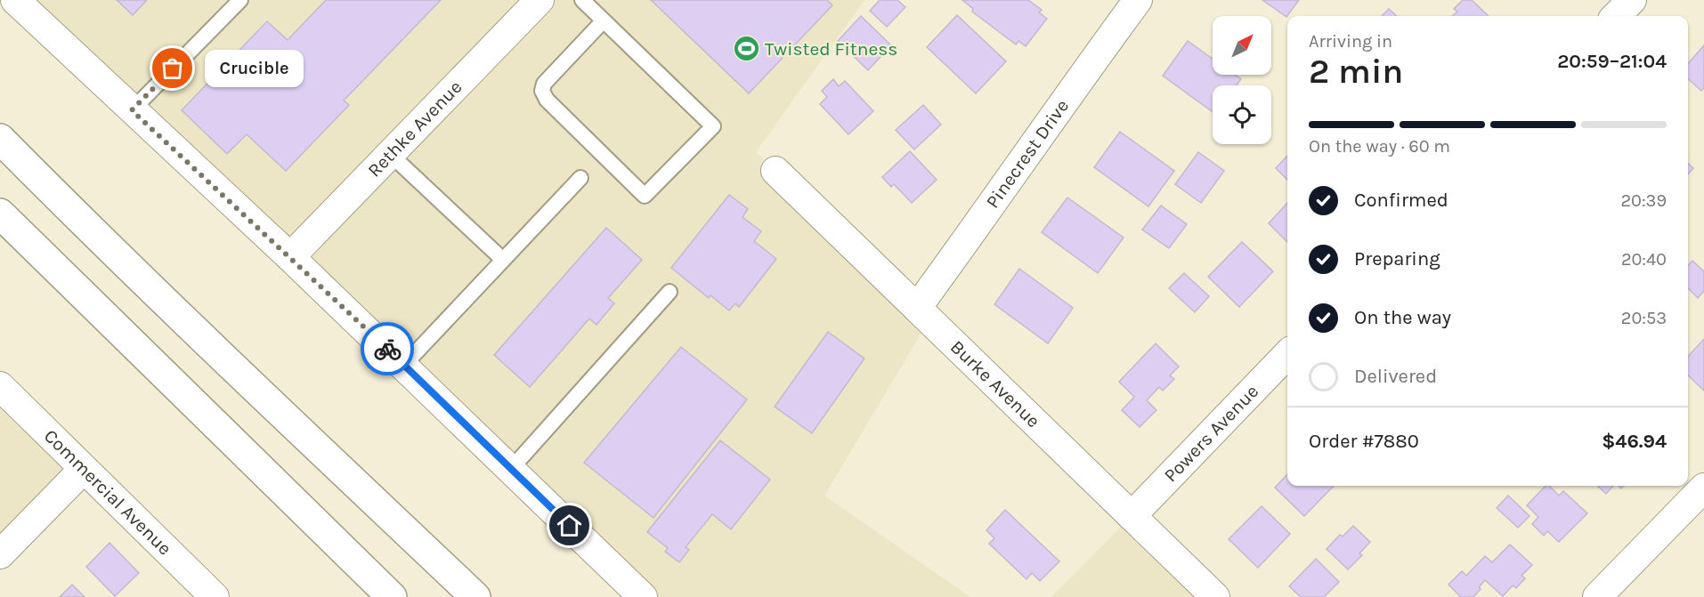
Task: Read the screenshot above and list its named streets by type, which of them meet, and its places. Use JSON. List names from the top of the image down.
{
  "streets": {
    "street": [
      "Rethke Avenue",
      "Pinecrest Drive",
      "Burke Avenue",
      "Powers Avenue",
      "Commercial Avenue"
    ]
  },
  "crossings": [
    ["Pinecrest Drive", "Burke Avenue"],
    ["Burke Avenue", "Powers Avenue"]
  ],
  "places": {
    "sports": ["Twisted Fitness"],
    "other": ["Crucible"]
  },
  "north": "top right",
  "page": {
    "heading": ["2 min", "Arriving in", "20:59–21:04"],
    "panel": ["Order #7880", "$46.94"],
    "bubble": "Crucible",
    "bar": "On the way · 60 m",
    "list": [
      ["Confirmed", "20:39"],
      ["Preparing", "20:40"],
      ["On the way", "20:53"],
      "Delivered"
    ]
  }
}
